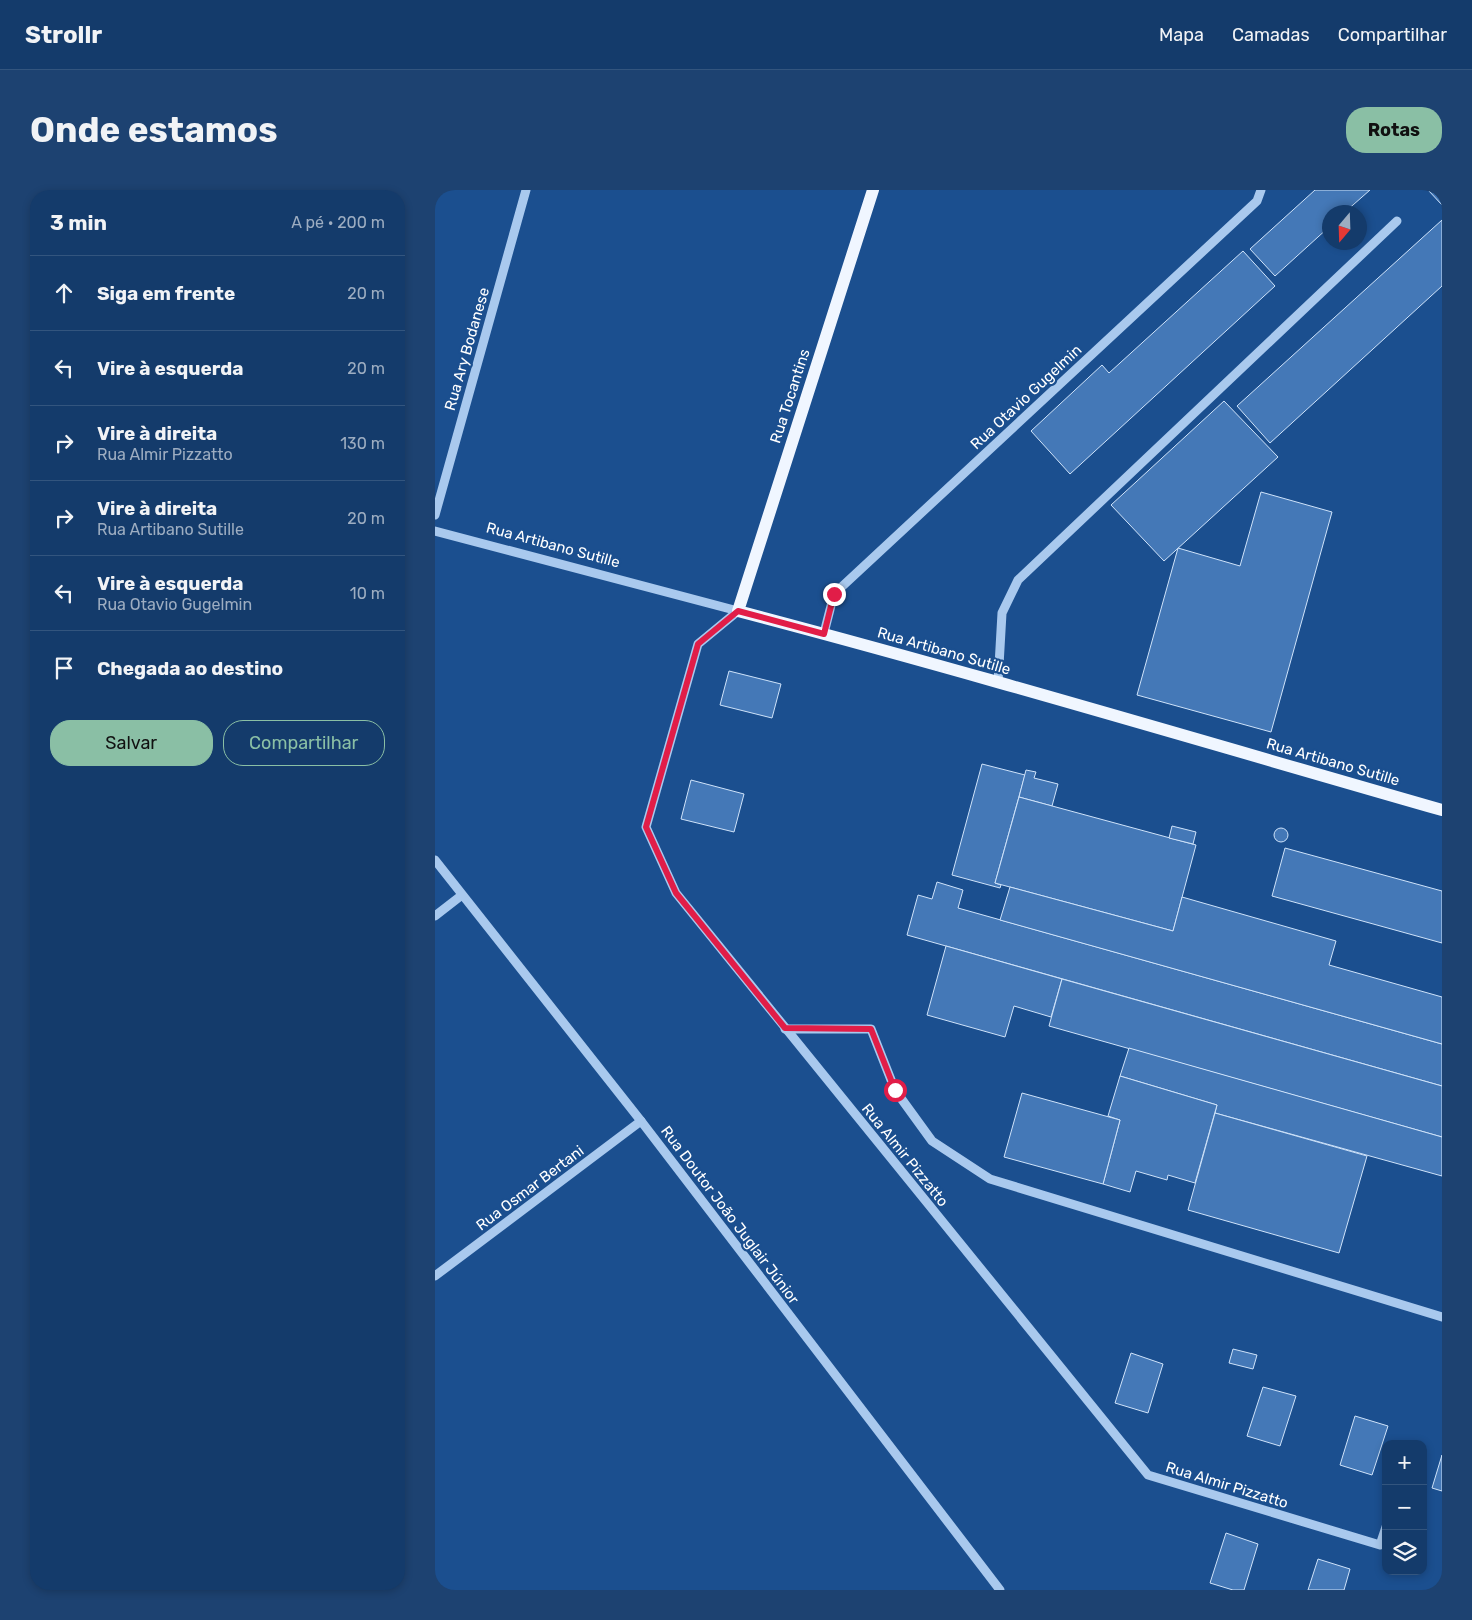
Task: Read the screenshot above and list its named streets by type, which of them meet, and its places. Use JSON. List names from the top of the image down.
{
  "streets": {
    "main road": ["Rua Tocantins", "Rua Artibano Sutille"],
    "street": [
      "Rua Ary Bodanese",
      "Rua Otavio Gugelmin",
      "Rua Almir Pizzatto",
      "Rua Osmar Bertani",
      "Rua Doutor João Juglair Júnior"
    ]
  },
  "crossings": [
    ["Rua Tocantins", "Rua Artibano Sutille"],
    ["Rua Tocantins", "Rua Almir Pizzatto"],
    ["Rua Otavio Gugelmin", "Rua Artibano Sutille"],
    ["Rua Artibano Sutille", "Rua Almir Pizzatto"],
    ["Rua Osmar Bertani", "Rua Doutor João Juglair Júnior"]
  ],
  "north": "bottom",
  "page": {
    "header": "Strollr",
    "nav": ["Mapa", "Camadas", "Compartilhar"],
    "buttons": [
      "Rotas",
      ["Salvar", "Compartilhar"]
    ],
    "title": "Onde estamos",
    "heading": ["3 min", "A pé · 200 m"],
    "list": [
      ["Siga em frente", "20 m"],
      ["Vire à esquerda", "20 m"],
      ["Vire à direita", "Rua Almir Pizzatto", "130 m"],
      ["Vire à direita", "Rua Artibano Sutille", "20 m"],
      ["Vire à esquerda", "Rua Otavio Gugelmin", "10 m"],
      "Chegada ao destino"
    ],
    "map_buttons": ["+", "−"]
  }
}
